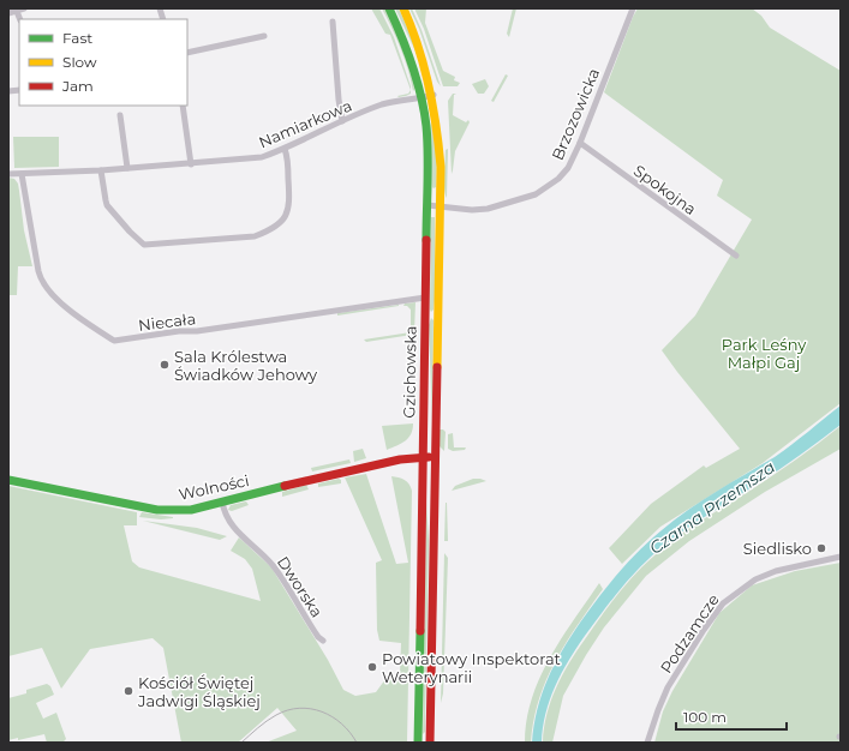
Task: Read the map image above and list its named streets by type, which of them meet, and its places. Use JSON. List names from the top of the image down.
{
  "streets": {
    "street": [
      "Brzozowicka",
      "Namiarkowa",
      "Spokojna",
      "Niecała",
      "Gzichowska",
      "Wolności",
      "Dworska",
      "Podzamcze"
    ]
  },
  "crossings": [
    ["Brzozowicka", "Spokojna"],
    ["Brzozowicka", "Gzichowska"],
    ["Namiarkowa", "Niecała"],
    ["Namiarkowa", "Gzichowska"],
    ["Niecała", "Gzichowska"],
    ["Gzichowska", "Wolności"],
    ["Wolności", "Dworska"]
  ],
  "water": ["Czarna Przemsza"],
  "parks": ["Park Leśny Małpi Gaj"],
  "places": [
    "Sala Królestwa Świadków Jehowy",
    "Siedlisko",
    "Powiatowy Inspektorat Weterynarii",
    "Kościół Świętej Jadwigi Śląskiej"
  ],
  "legend": ["Fast", "Slow", "Jam"],
  "scale_bar": "100 m"
}
